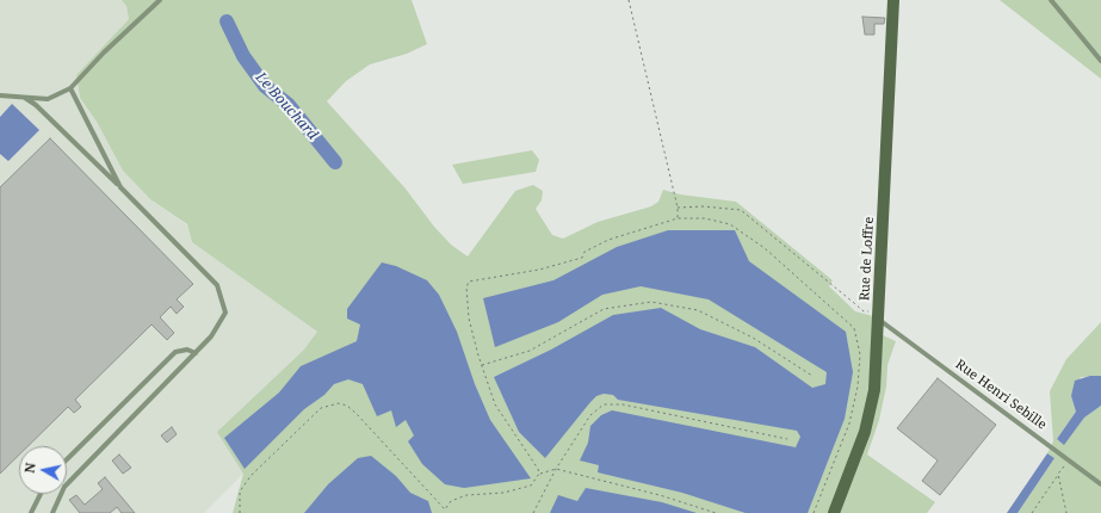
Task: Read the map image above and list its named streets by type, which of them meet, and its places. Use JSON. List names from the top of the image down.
{
  "streets": {
    "main road": ["Rue de Loffre"],
    "lane": ["Rue Henri Sebille"]
  },
  "crossings": [
    ["Rue de Loffre", "Rue Henri Sebille"]
  ],
  "water": ["Le Bouchard"],
  "north": "left"
}
